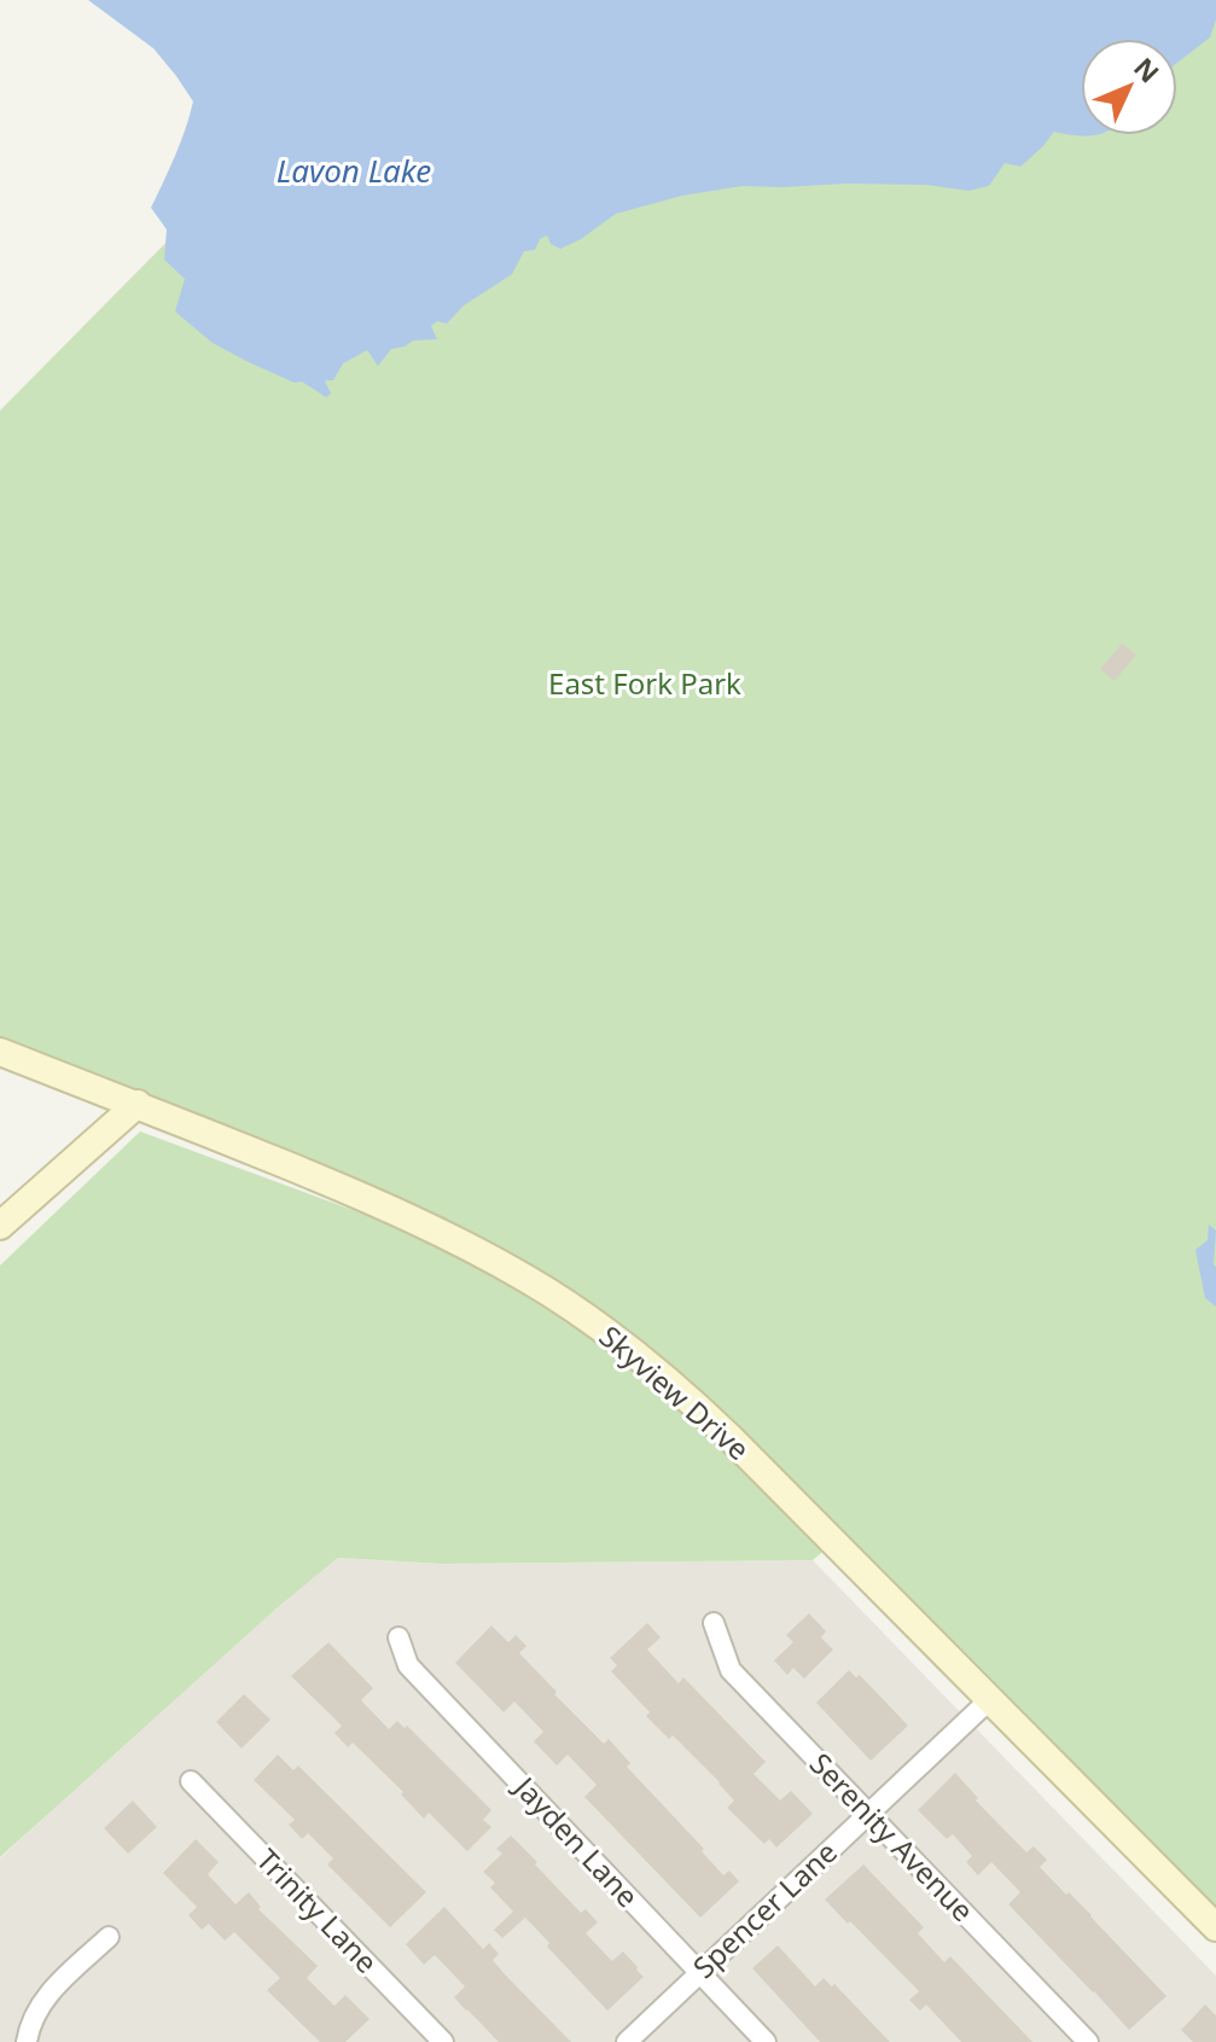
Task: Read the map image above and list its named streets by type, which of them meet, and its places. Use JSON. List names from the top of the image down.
{
  "streets": {
    "street": [
      "Skyview Drive",
      "Serenity Avenue",
      "Jayden Lane",
      "Spencer Lane",
      "Trinity Lane"
    ]
  },
  "crossings": [
    ["Skyview Drive", "Spencer Lane"],
    ["Serenity Avenue", "Spencer Lane"],
    ["Jayden Lane", "Spencer Lane"]
  ],
  "water": ["Lavon Lake"],
  "parks": ["East Fork Park"],
  "north": "top right"
}
